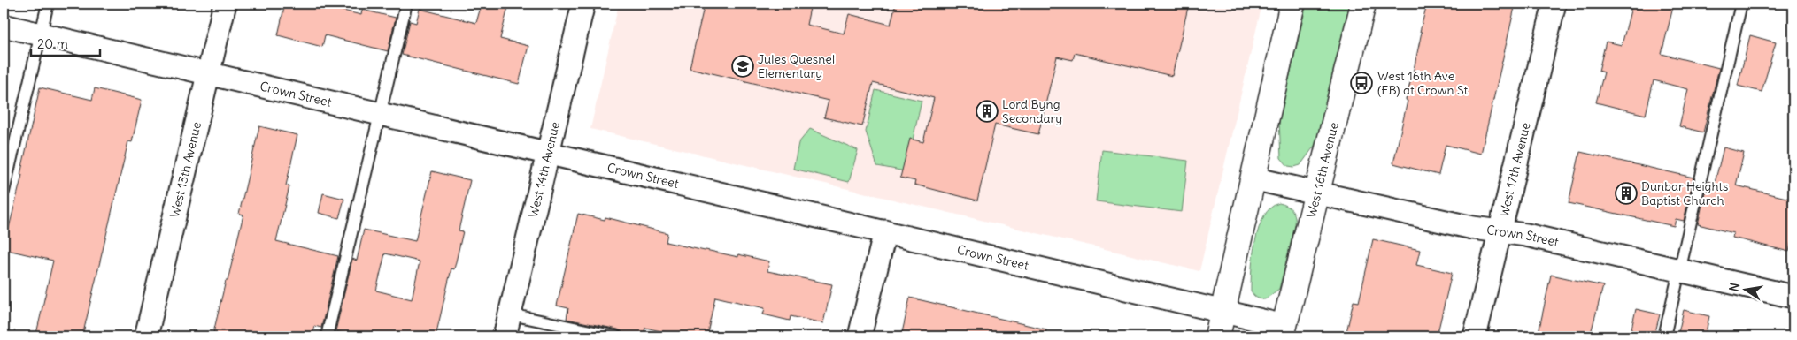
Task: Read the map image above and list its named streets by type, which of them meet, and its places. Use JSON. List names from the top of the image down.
{
  "streets": {
    "main road": ["West 16th Avenue"],
    "street": [
      "Crown Street",
      "West 13th Avenue",
      "West 17th Avenue",
      "West 14th Avenue"
    ]
  },
  "crossings": [
    ["Crown Street", "West 13th Avenue"],
    ["Crown Street", "West 17th Avenue"],
    ["Crown Street", "West 14th Avenue"],
    ["Crown Street", "West 16th Avenue"]
  ],
  "places": {
    "school or university": ["Jules Quesnel Elementary"],
    "bus stop": ["West 16th Ave (EB) at Crown St"],
    "building": ["Lord Byng Secondary", "Dunbar Heights Baptist Church"]
  },
  "scale_bar": "20 m",
  "north": "left"
}
